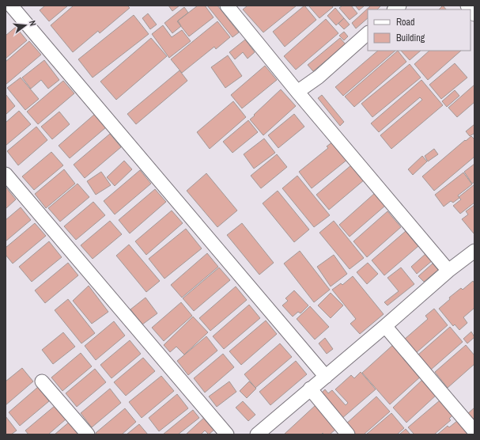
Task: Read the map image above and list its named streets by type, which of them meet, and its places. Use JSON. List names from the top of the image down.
{
  "legend": ["Road", "Building"],
  "north": "right"
}
